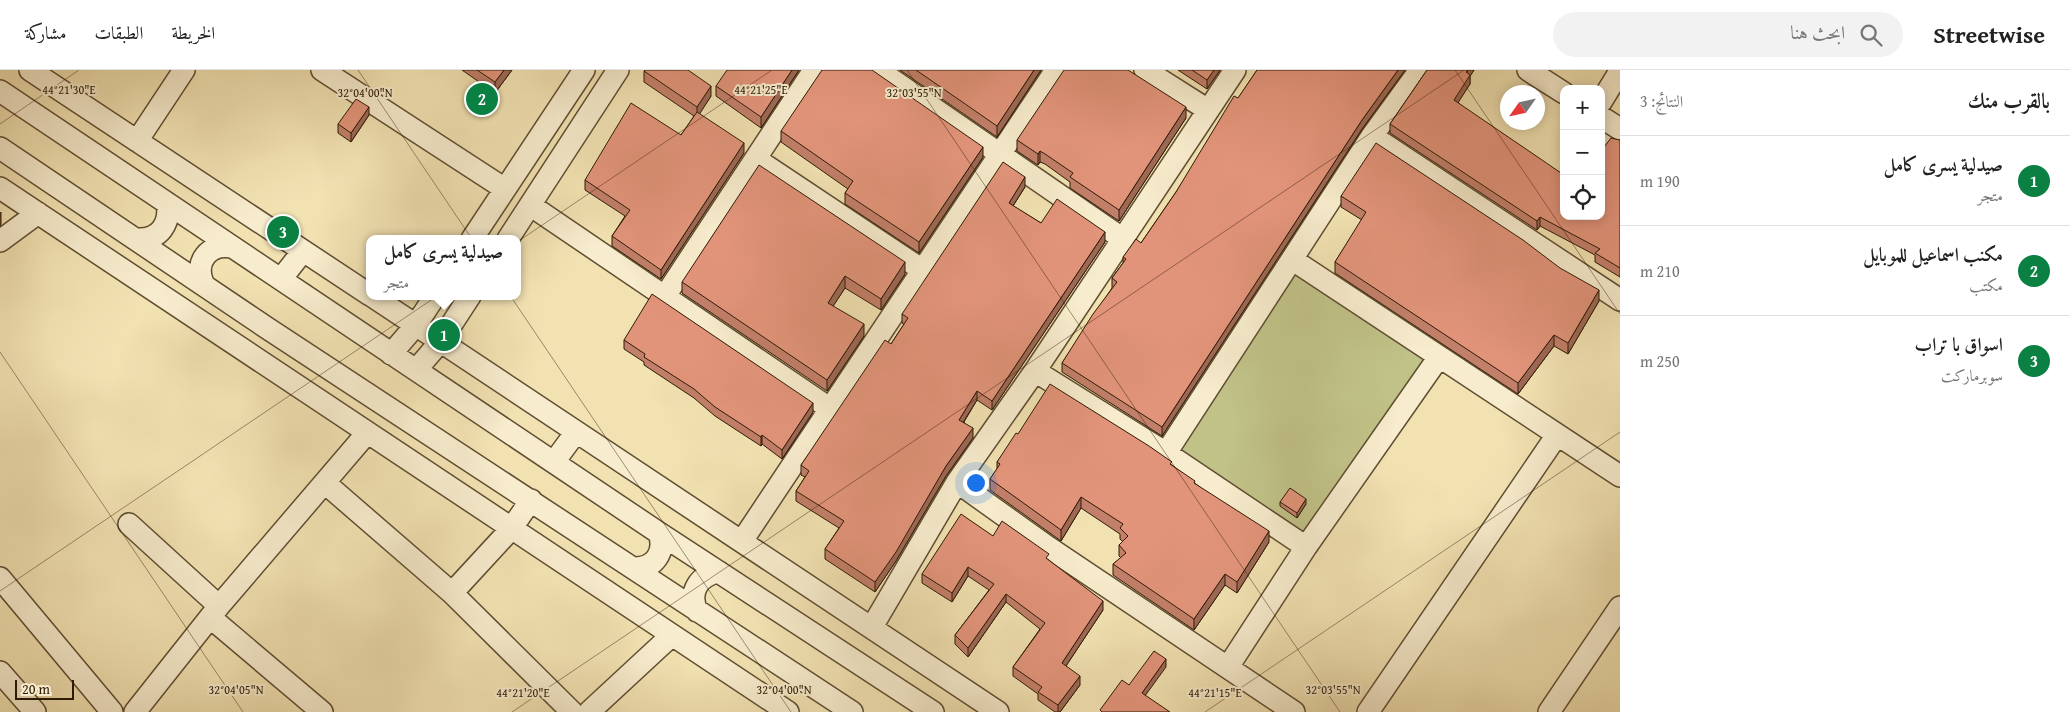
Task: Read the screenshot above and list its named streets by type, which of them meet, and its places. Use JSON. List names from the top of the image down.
{
  "scale_bar": "20 m",
  "north": "bottom left",
  "page": {
    "header": "Streetwise",
    "search": "ابحث هنا",
    "nav": ["الخريطة", "الطبقات", "مشاركة"],
    "heading": ["بالقرب منك", "النتائج: 3"],
    "pins": ["2", "3", "1"],
    "map_buttons": ["+", "−"],
    "list": [
      {
        "mark": "1",
        "name": "صيدلية يسرى كامل",
        "note": "متجر",
        "value": "190 m"
      },
      {
        "mark": "2",
        "name": "مكنب اسماعيل للموبايل",
        "note": "مكتب",
        "value": "210 m"
      },
      {
        "mark": "3",
        "name": "اسواق با تراب",
        "note": "سوبرماركت",
        "value": "250 m"
      }
    ],
    "popup": ["صيدلية يسرى كامل", "متجر"],
    "scale": "20 m"
  },
  "coordinates": [
    "44°21'30\"E",
    "44°21'25\"E",
    "32°04'00\"N",
    "32°03'55\"N",
    "32°04'05\"N",
    "44°21'20\"E",
    "44°21'15\"E"
  ]
}
